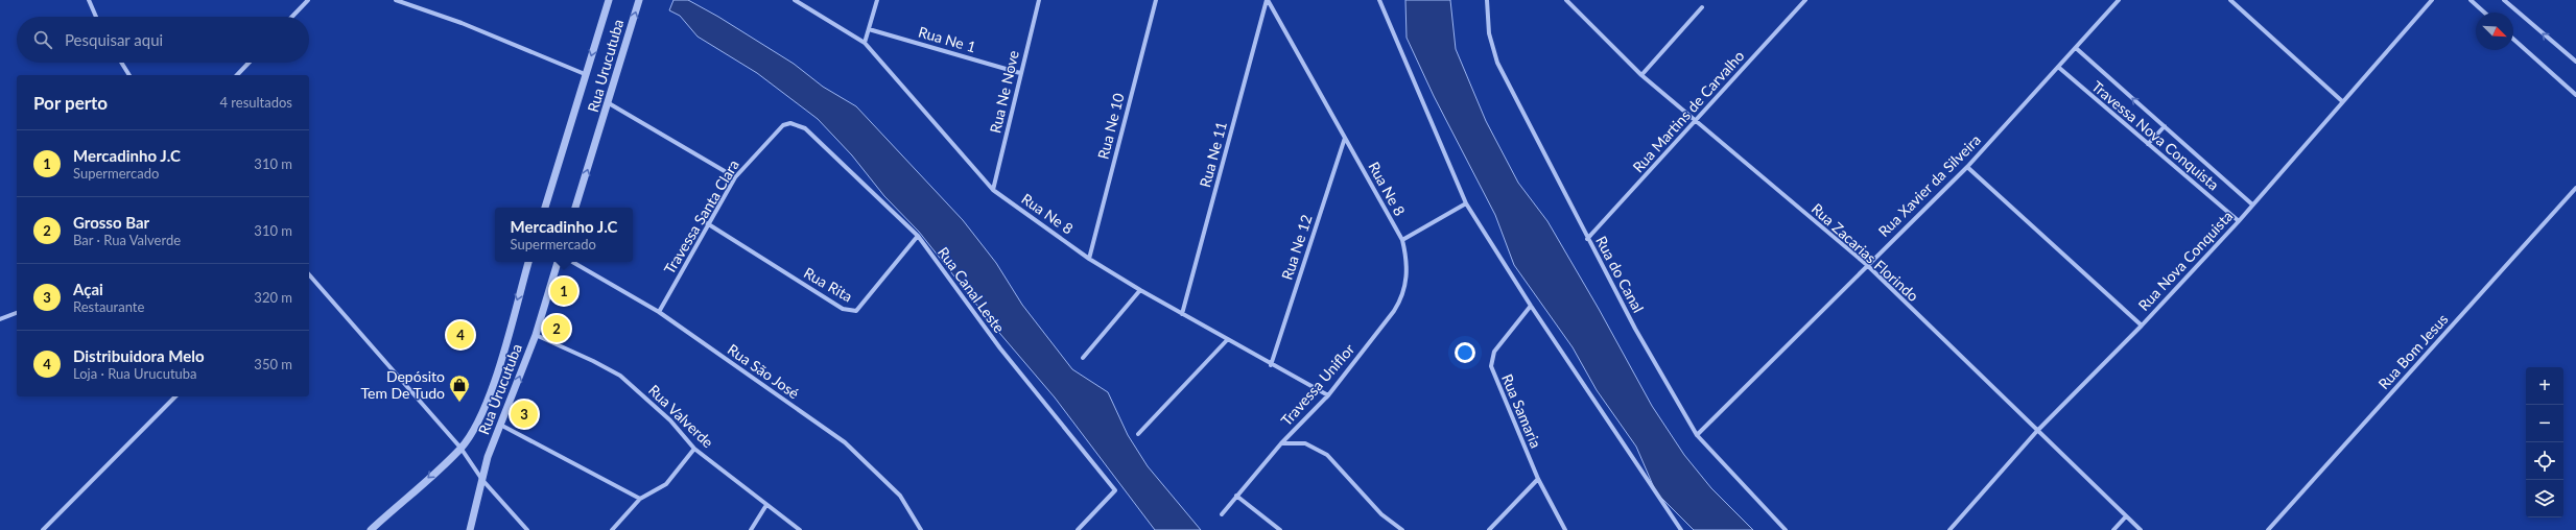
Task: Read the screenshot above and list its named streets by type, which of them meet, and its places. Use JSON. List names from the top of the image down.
{
  "streets": {
    "street": [
      "Rua Ne 1",
      "Rua Urucutuba",
      "Rua Ne Nove",
      "Rua Martins de Carvalho",
      "Rua Ne 10",
      "Travessa Nova Conquista",
      "Rua Ne 11",
      "Rua Xavier da Silveira",
      "Rua Ne 8",
      "Travessa Santa Clara",
      "Rua Ne 12",
      "Rua Zacarias Florindo",
      "Rua Nova Conquista",
      "Rua do Canal",
      "Rua Rita",
      "Rua Canal Leste",
      "Rua Bom Jesus",
      "Rua São José",
      "Travessa Uniflor",
      "Rua Samaria",
      "Rua Valverde"
    ]
  },
  "crossings": [
    ["Rua Ne 1", "Rua Ne Nove"],
    ["Rua Urucutuba", "Rua Valverde"],
    ["Rua Ne Nove", "Rua Ne 8"],
    ["Rua Martins de Carvalho", "Rua Zacarias Florindo"],
    ["Rua Martins de Carvalho", "Rua do Canal"],
    ["Rua Ne 10", "Rua Ne 8"],
    ["Travessa Nova Conquista", "Rua Xavier da Silveira"],
    ["Travessa Nova Conquista", "Rua Nova Conquista"],
    ["Rua Ne 11", "Rua Ne 8"],
    ["Rua Xavier da Silveira", "Rua Zacarias Florindo"],
    ["Rua Xavier da Silveira", "Rua do Canal"],
    ["Rua Ne 8", "Rua Ne 12"],
    ["Rua Ne 8", "Travessa Uniflor"],
    ["Travessa Santa Clara", "Rua Rita"],
    ["Travessa Santa Clara", "Rua Canal Leste"],
    ["Travessa Santa Clara", "Rua São José"],
    ["Rua Zacarias Florindo", "Rua Nova Conquista"],
    ["Rua Rita", "Rua Canal Leste"]
  ],
  "places": {
    "shop": ["Depósito Tem De Tudo"]
  },
  "north": "bottom right",
  "page": {
    "search": "Pesquisar aqui",
    "heading": ["Por perto", "4 resultados"],
    "list": [
      {
        "mark": "1",
        "name": "Mercadinho J.C",
        "note": "Supermercado",
        "value": "310 m"
      },
      {
        "mark": "2",
        "name": "Grosso Bar",
        "note": "Bar · Rua Valverde",
        "value": "310 m"
      },
      {
        "mark": "3",
        "name": "Açai",
        "note": "Restaurante",
        "value": "320 m"
      },
      {
        "mark": "4",
        "name": "Distribuidora Melo",
        "note": "Loja · Rua Urucutuba",
        "value": "350 m"
      }
    ],
    "popup": ["Mercadinho J.C", "Supermercado"],
    "pins": [
      "1",
      "2",
      "4",
      "3"
    ],
    "map_buttons": ["+", "−"]
  }
}
